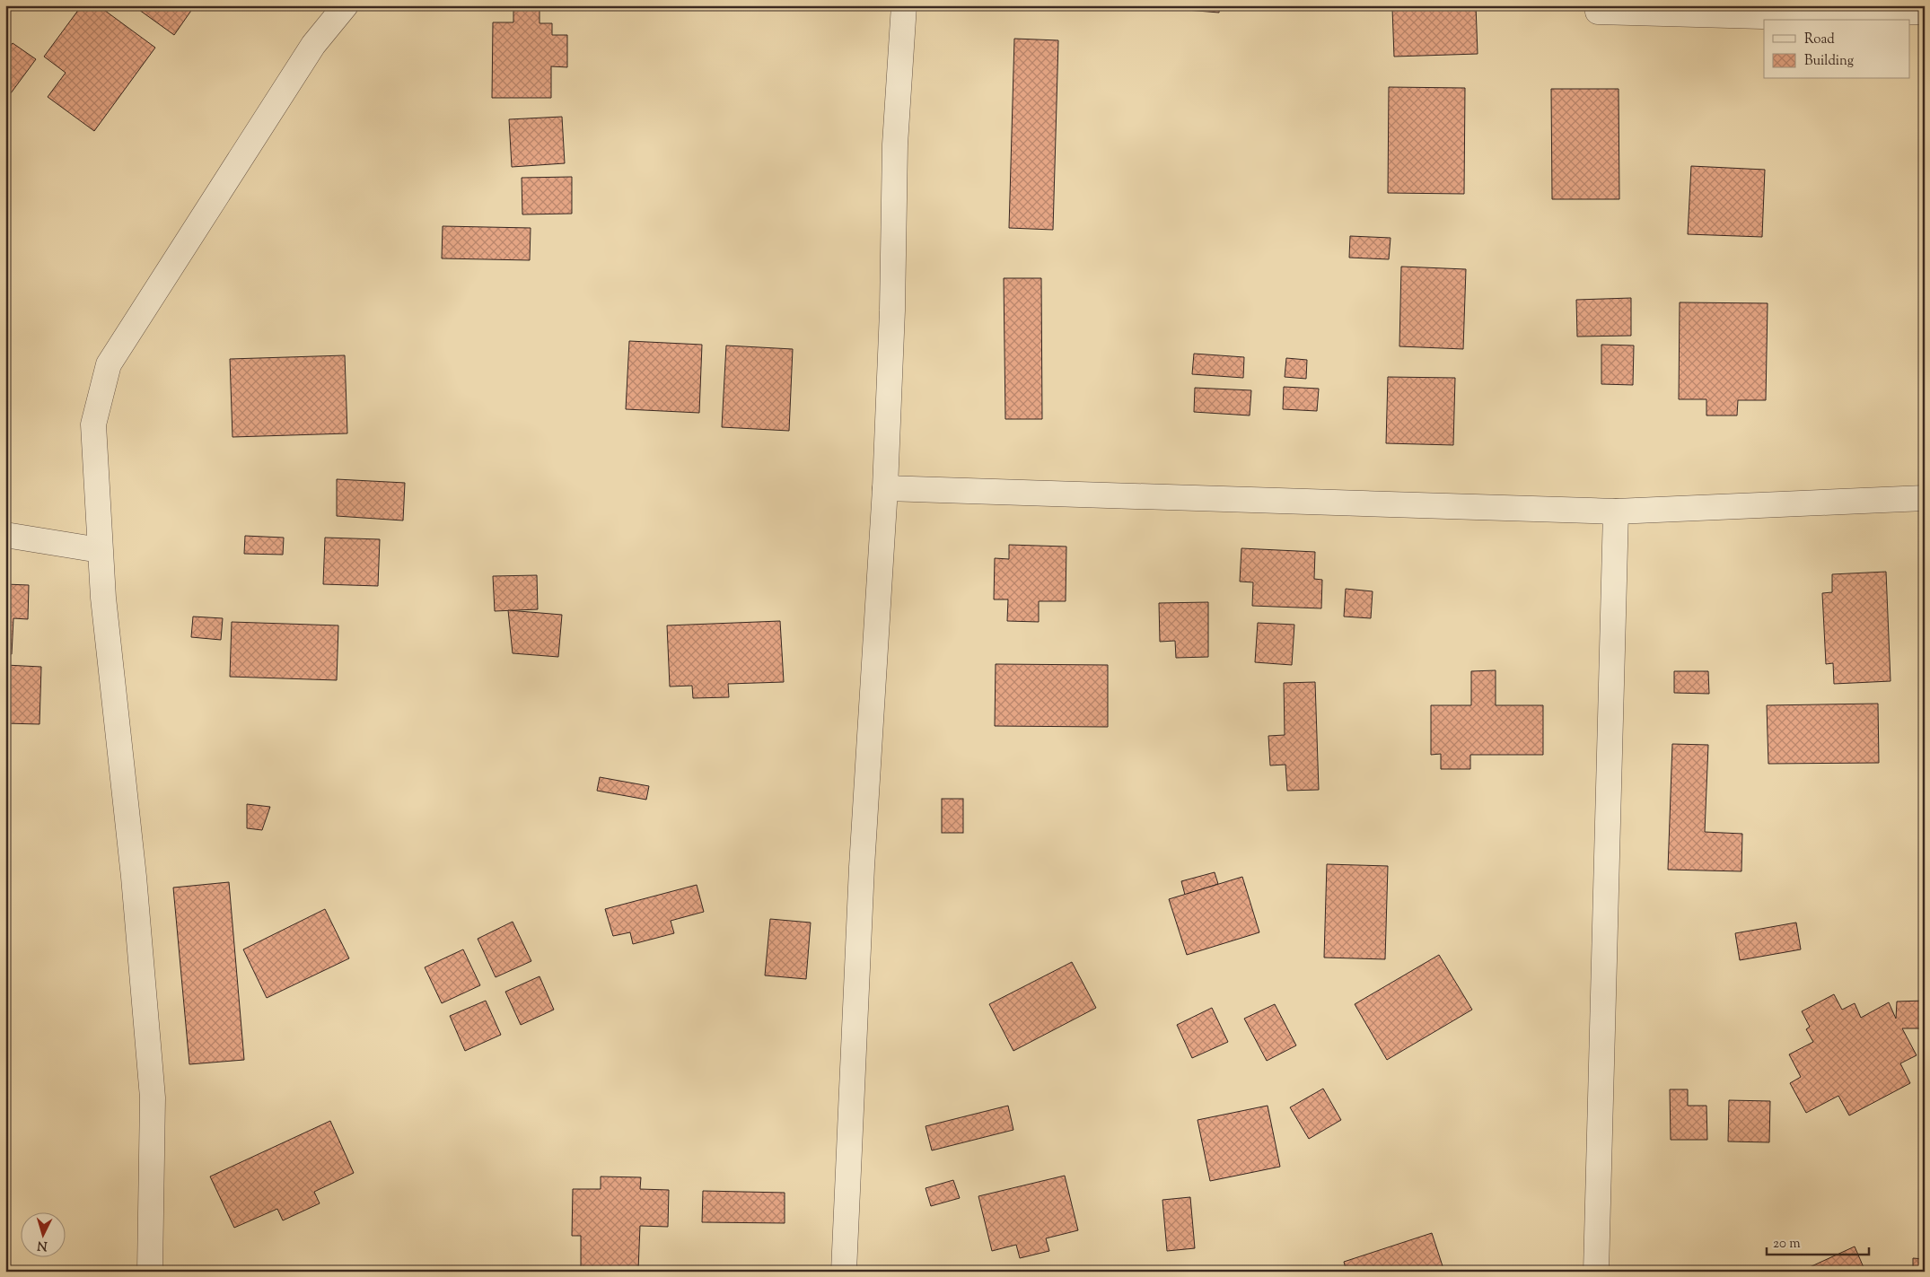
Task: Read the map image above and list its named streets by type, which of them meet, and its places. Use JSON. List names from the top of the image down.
{
  "legend": ["Road", "Building"],
  "scale_bar": "20 m",
  "north": "bottom"
}
